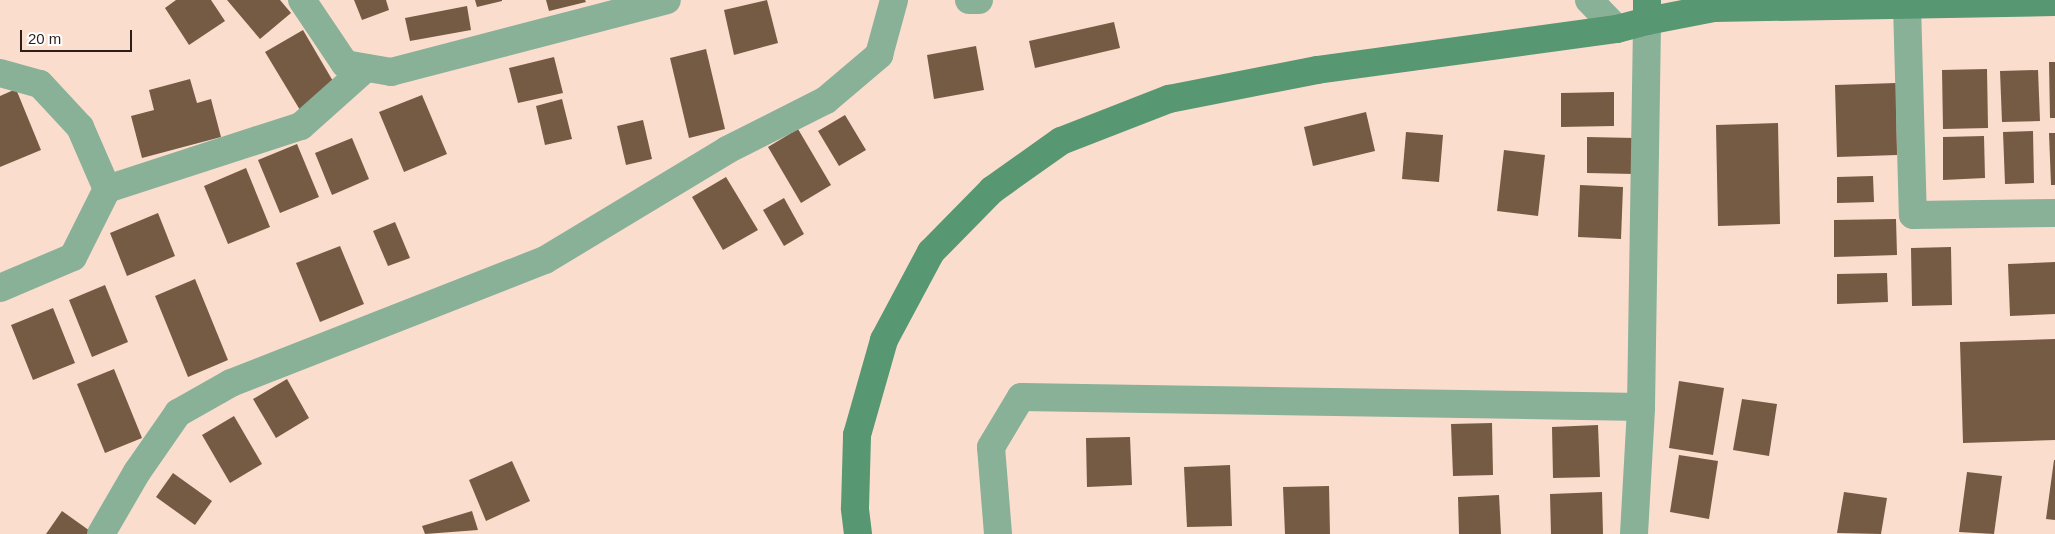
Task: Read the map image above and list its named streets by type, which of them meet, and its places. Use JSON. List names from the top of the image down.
{
  "scale_bar": "20 m"
}
